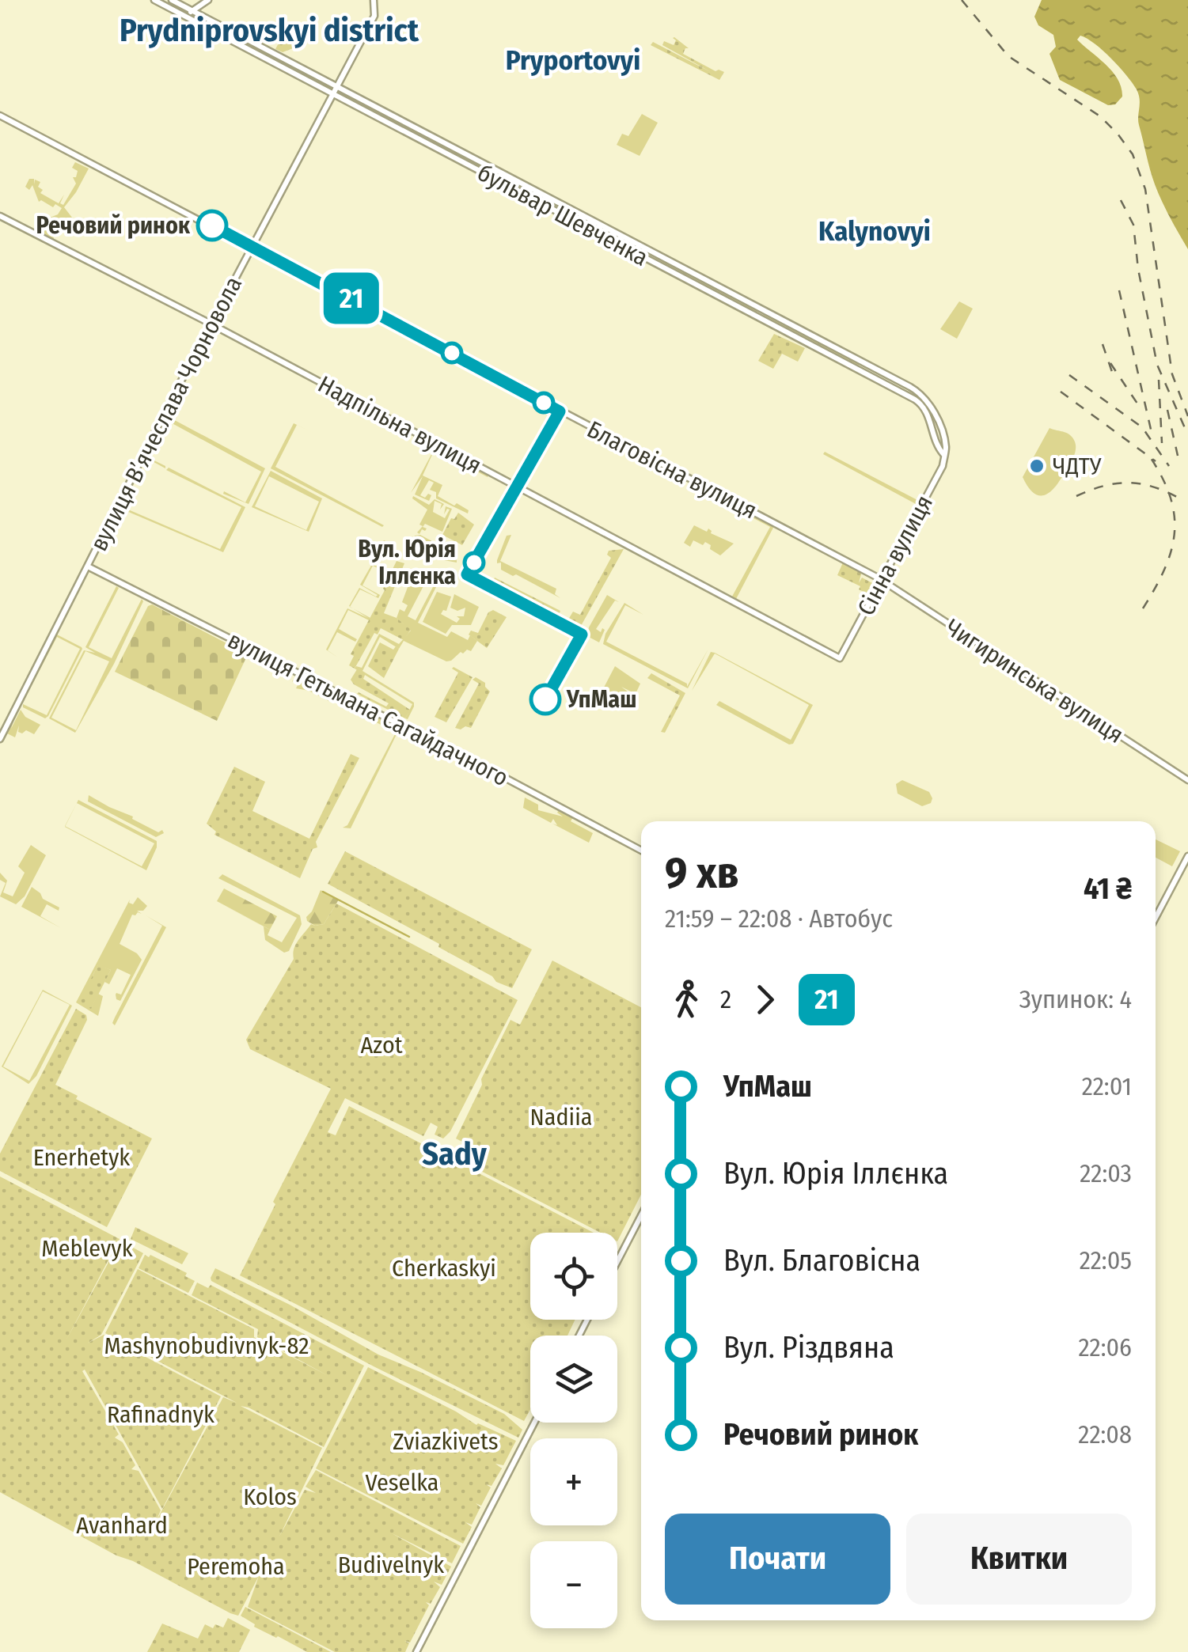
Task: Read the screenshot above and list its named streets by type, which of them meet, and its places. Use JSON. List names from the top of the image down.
{
  "streets": {
    "main road": [
      "бульвар Шевченка",
      "вулиця Вʼячеслава Чорновола",
      "Надпільна вулиця",
      "Благовісна вулиця",
      "Сінна вулиця",
      "Чигиринська вулиця",
      "вулиця Гетьмана Сагайдачного"
    ]
  },
  "crossings": [
    ["бульвар Шевченка", "вулиця Вʼячеслава Чорновола"],
    ["вулиця Вʼячеслава Чорновола", "Надпільна вулиця"],
    ["вулиця Вʼячеслава Чорновола", "Благовісна вулиця"],
    ["вулиця Вʼячеслава Чорновола", "вулиця Гетьмана Сагайдачного"],
    ["Надпільна вулиця", "Сінна вулиця"],
    ["Благовісна вулиця", "Сінна вулиця"],
    ["Благовісна вулиця", "Чигиринська вулиця"],
    ["Сінна вулиця", "Чигиринська вулиця"]
  ],
  "districts": [
    "Prydniprovskyi district",
    "Pryportovyi",
    "Kalynovyi",
    "Sady"
  ],
  "parks": [
    "Azot",
    "Nadiia",
    "Enerhetyk",
    "Meblevyk",
    "Cherkaskyi",
    "Mashynobudivnyk-82",
    "Rafinadnyk",
    "Zviazkivets",
    "Veselka",
    "Kolos",
    "Avanhard",
    "Budivelnyk",
    "Peremoha"
  ],
  "places": [
    "Речовий ринок",
    "ЧДТУ",
    "Вул. Юрія Іллєнка",
    "УпМаш"
  ],
  "lines": ["bus line 21"],
  "page": {
    "on_map": "21",
    "heading": ["9 хв", "21:59 – 22:08 · Автобус", "41 ₴"],
    "legs": ["2", "21", "Зупинок: 4"],
    "list": [
      {
        "name": "УпМаш",
        "value": "22:01"
      },
      {
        "name": "Вул. Юрія Іллєнка",
        "value": "22:03"
      },
      {
        "name": "Вул. Благовісна",
        "value": "22:05"
      },
      {
        "name": "Вул. Різдвяна",
        "value": "22:06"
      },
      {
        "name": "Речовий ринок",
        "value": "22:08"
      }
    ],
    "map_buttons": ["+", "−"],
    "buttons": ["Почати", "Квитки"]
  }
}
